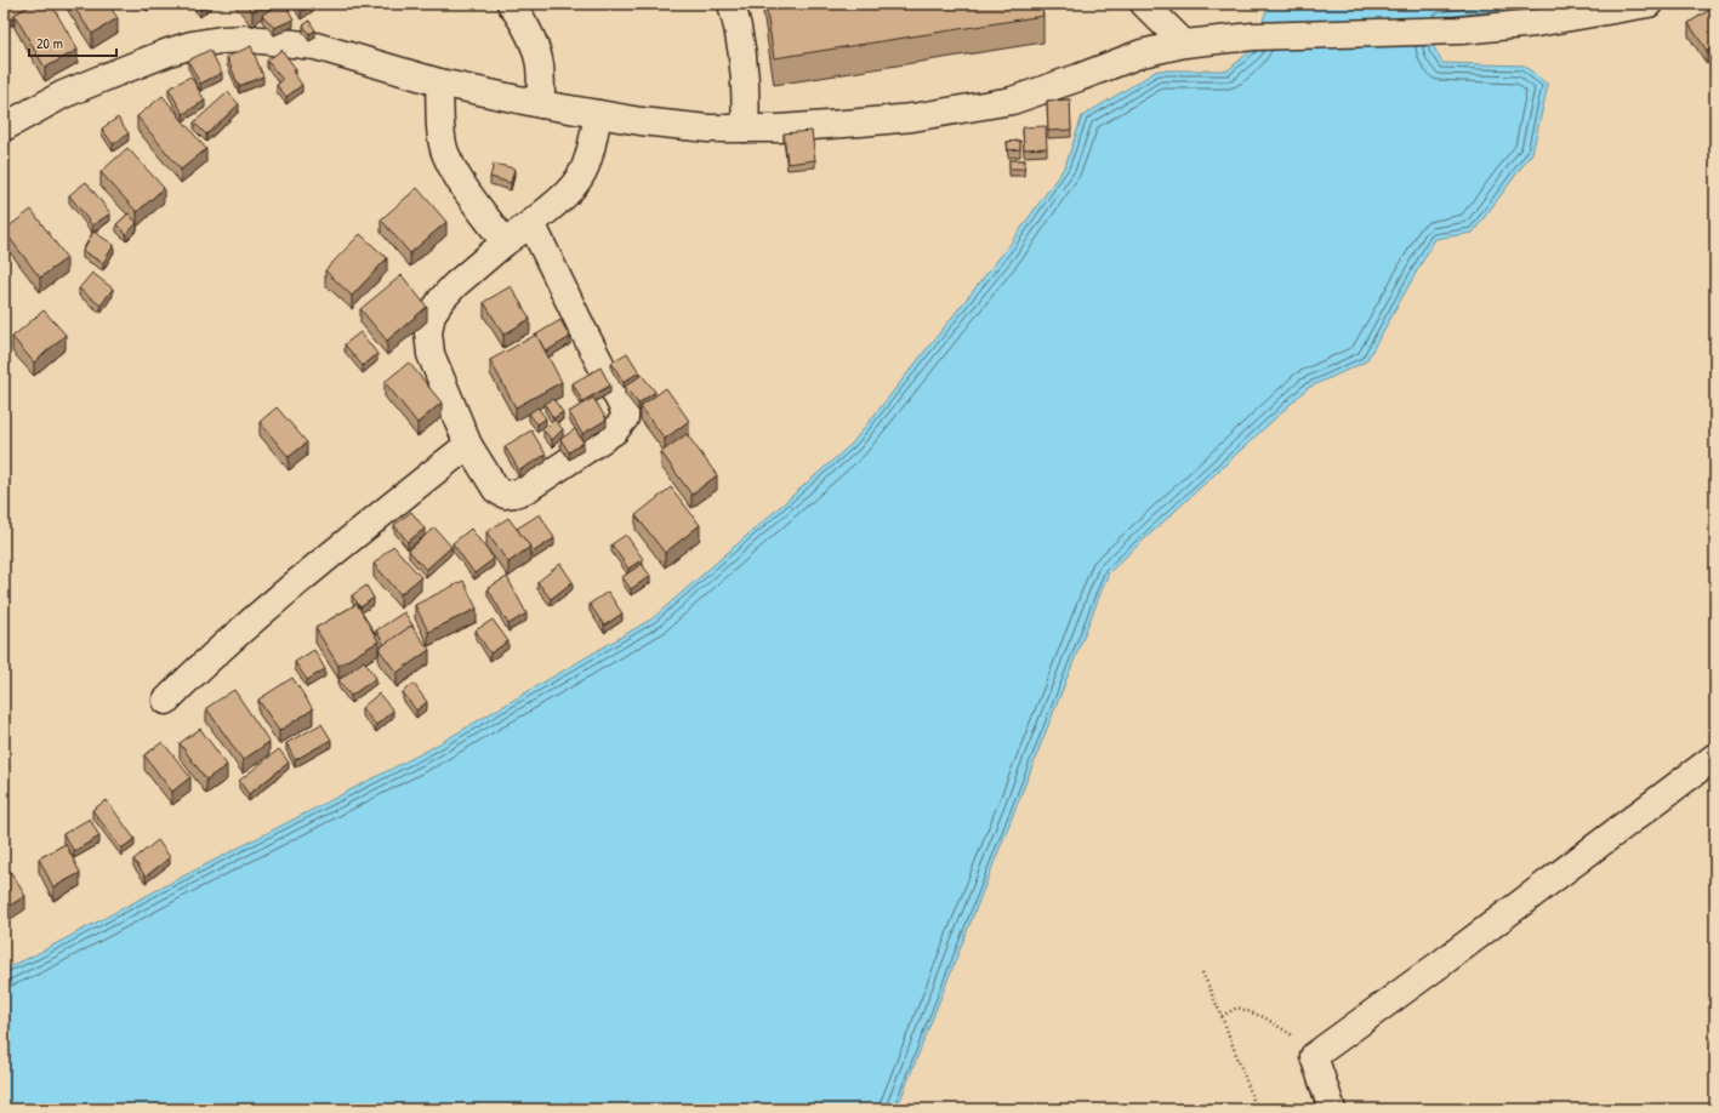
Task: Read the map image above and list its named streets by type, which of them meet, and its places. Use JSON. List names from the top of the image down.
{
  "scale_bar": "20 m"
}
